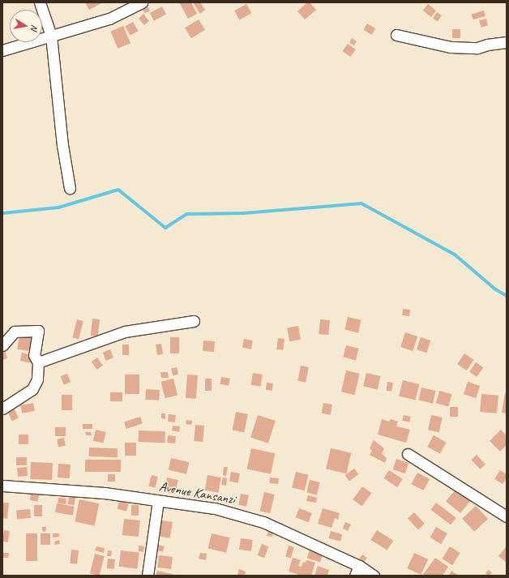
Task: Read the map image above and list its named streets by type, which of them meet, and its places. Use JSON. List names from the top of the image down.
{
  "streets": {
    "street": ["Avenue Kansanzi"]
  },
  "north": "right"
}
